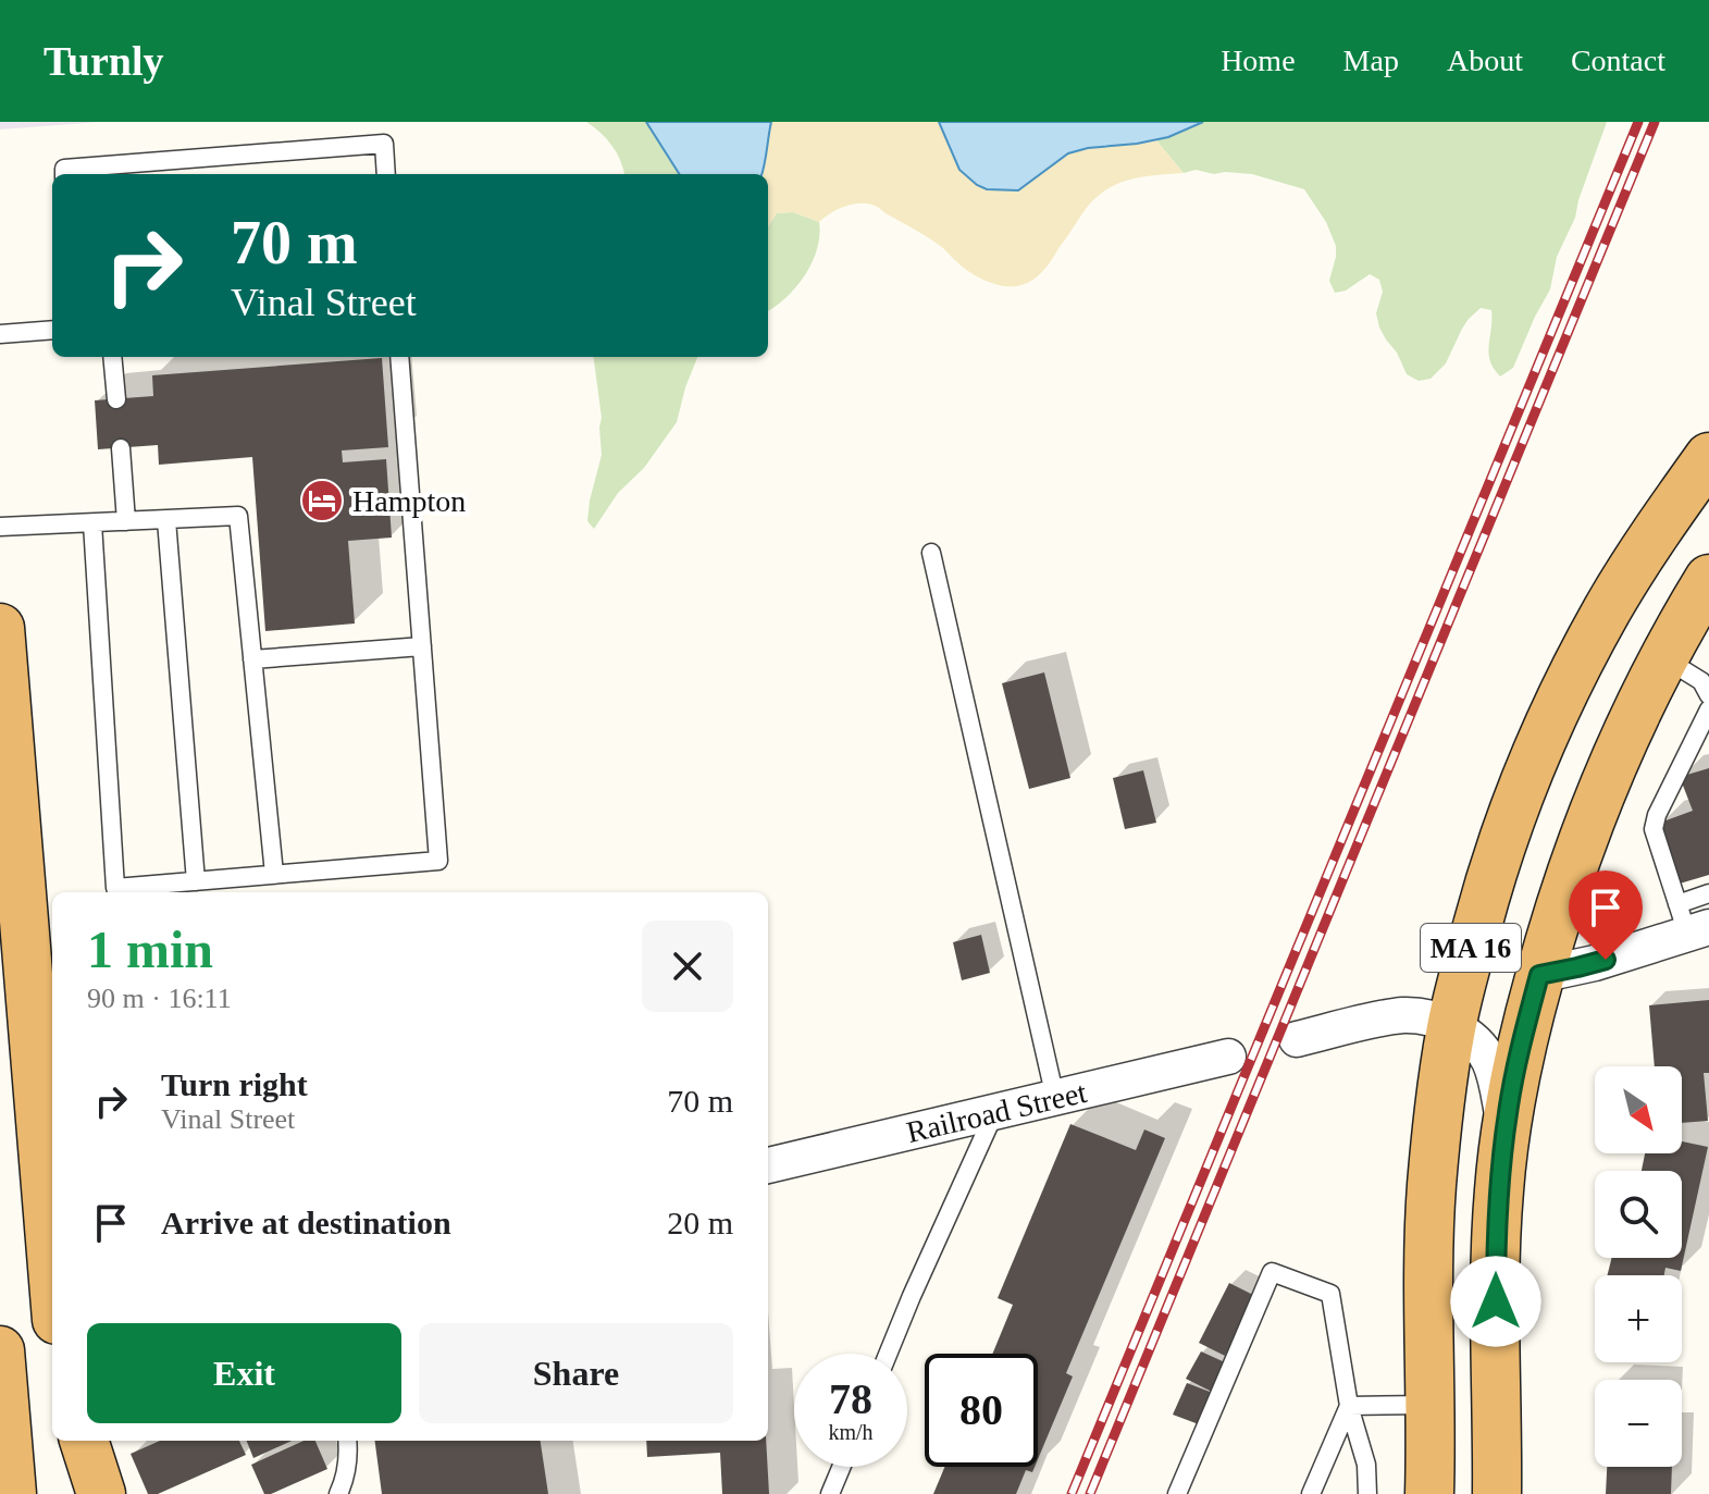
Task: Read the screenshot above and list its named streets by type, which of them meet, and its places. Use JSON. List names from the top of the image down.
{
  "streets": {
    "highway": ["MA 16"],
    "street": ["Railroad Street"]
  },
  "places": {
    "hotel": ["Hampton"]
  },
  "north": "bottom right",
  "page": {
    "header": "Turnly",
    "nav": [
      "Home",
      "Map",
      "About",
      "Contact"
    ],
    "turn": ["70 m", "Vinal Street"],
    "heading": ["1 min", "90 m · 16:11"],
    "list": [
      {
        "name": "Turn right",
        "note": "Vinal Street",
        "value": "70 m"
      },
      {
        "name": "Arrive at destination",
        "value": "20 m"
      }
    ],
    "map_buttons": ["+", "−"],
    "buttons": ["Exit", "Share"],
    "speed": "78 km/h",
    "limit": "80"
  }
}
